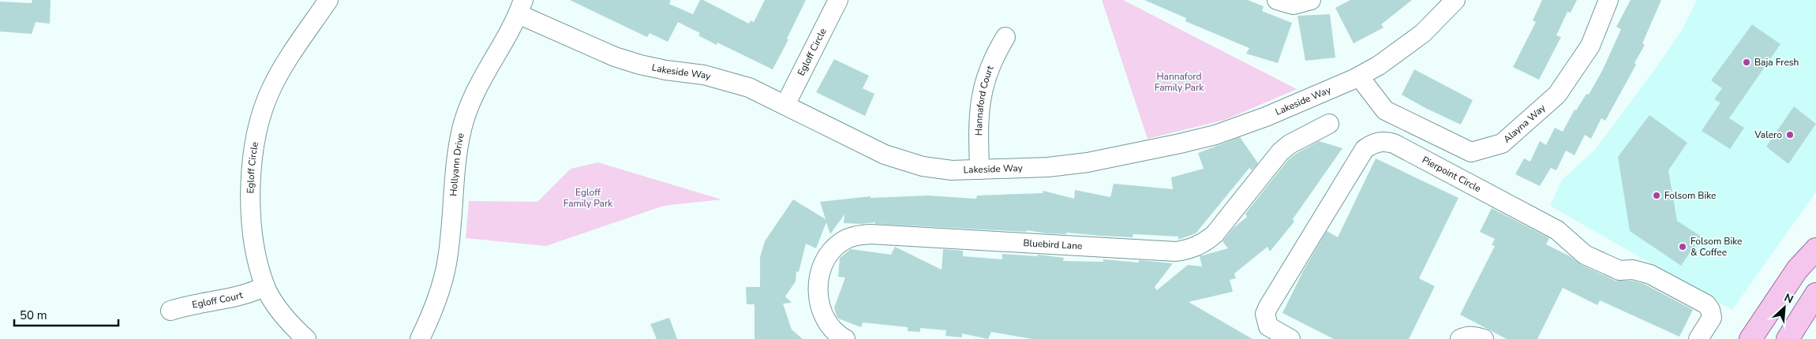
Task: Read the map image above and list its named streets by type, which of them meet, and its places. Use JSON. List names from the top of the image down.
{
  "streets": {
    "street": [
      "Egloff Circle",
      "Lakeside Way",
      "Hannaford Court",
      "Alayna Way",
      "Hollyann Drive",
      "Pierpoint Circle",
      "Bluebird Lane",
      "Egloff Court"
    ]
  },
  "crossings": [
    ["Egloff Circle", "Lakeside Way"],
    ["Egloff Circle", "Egloff Court"],
    ["Lakeside Way", "Hannaford Court"],
    ["Lakeside Way", "Alayna Way"],
    ["Lakeside Way", "Hollyann Drive"]
  ],
  "parks": ["Hannaford Family Park", "Egloff Family Park"],
  "places": [
    "Baja Fresh",
    "Valero",
    "Folsom Bike",
    "Folsom Bike & Coffee"
  ],
  "scale_bar": "50 m",
  "north": "top right"
}
